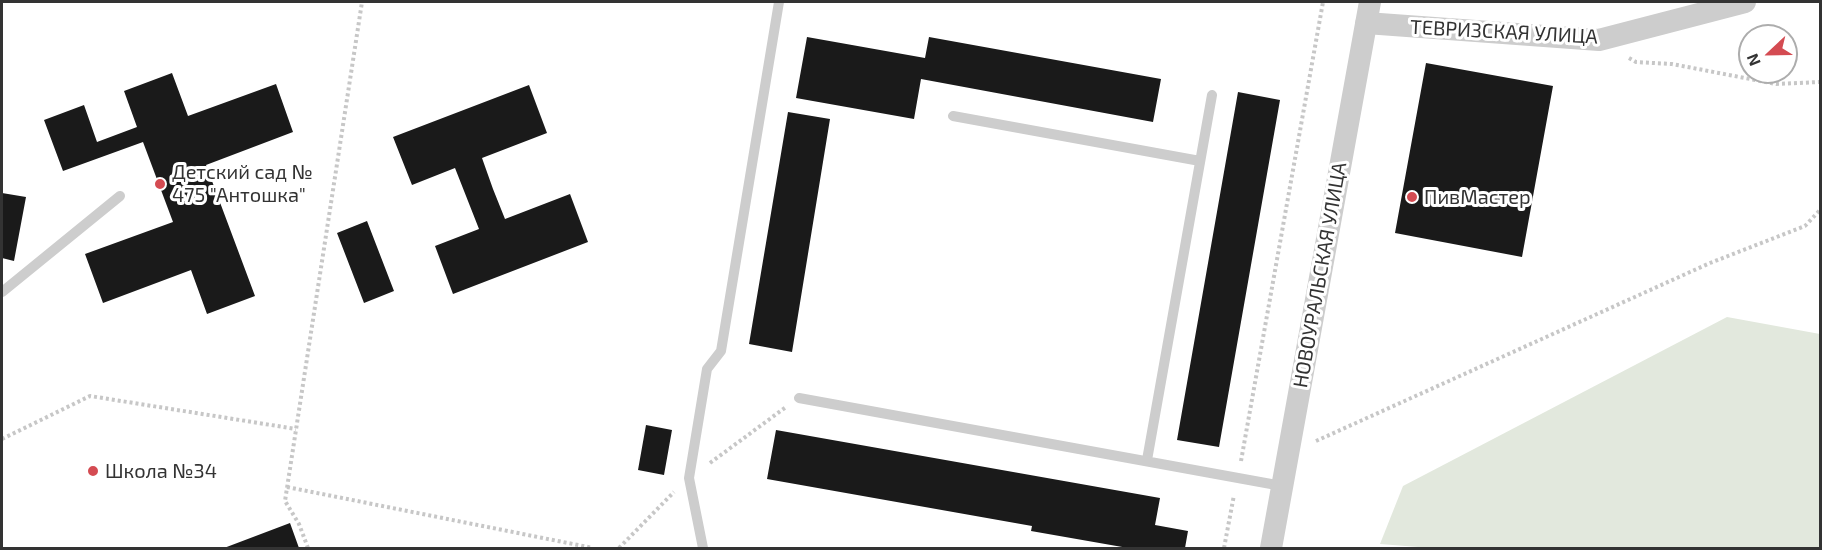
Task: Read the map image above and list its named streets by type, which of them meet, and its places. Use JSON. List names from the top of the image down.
{
  "streets": {
    "street": ["ТЕВРИЗСКАЯ УЛИЦА", "НОВОУРАЛЬСКАЯ УЛИЦА"]
  },
  "crossings": [
    ["ТЕВРИЗСКАЯ УЛИЦА", "НОВОУРАЛЬСКАЯ УЛИЦА"]
  ],
  "places": ["Детский сад № 475 \"Антошка\"", "ПивМастер", "Школа №34"],
  "north": "left"
}
